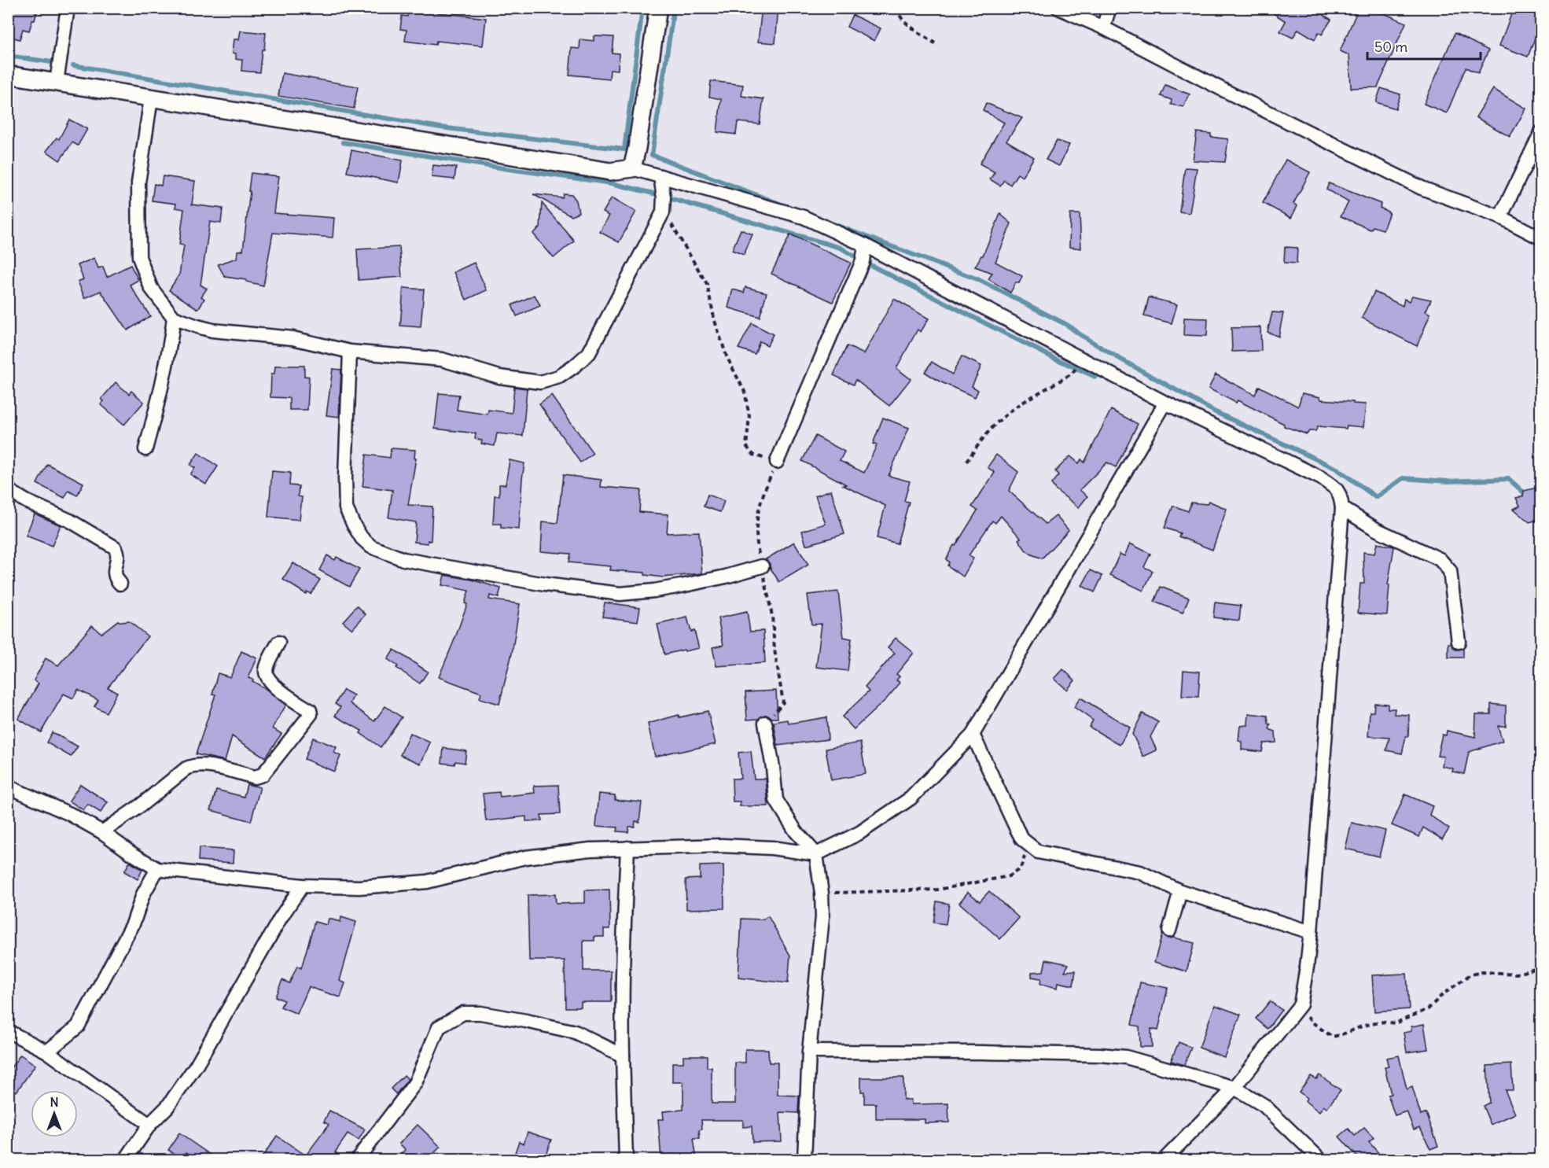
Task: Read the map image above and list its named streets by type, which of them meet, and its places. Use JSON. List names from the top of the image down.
{
  "scale_bar": "50 m",
  "north": "top"
}
